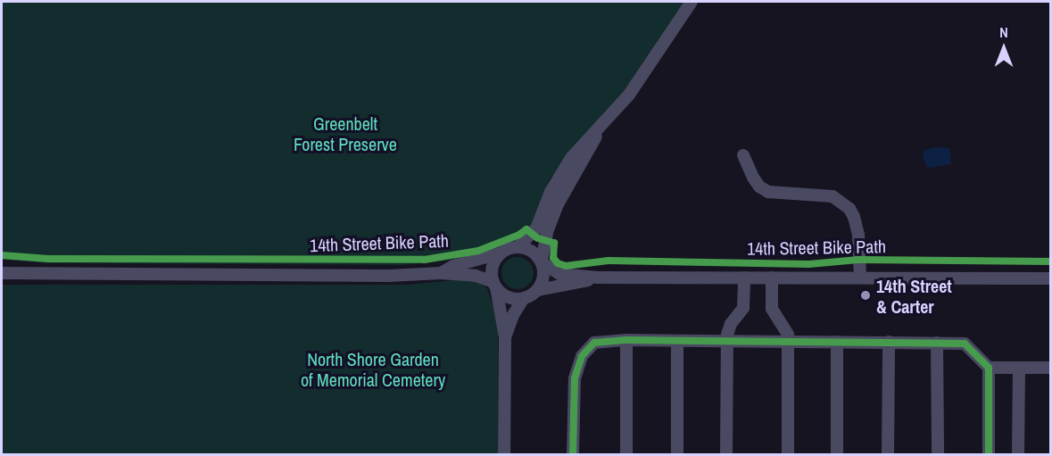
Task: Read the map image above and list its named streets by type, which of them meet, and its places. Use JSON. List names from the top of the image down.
{
  "streets": {
    "cycle path": ["14th Street Bike Path"]
  },
  "parks": ["Greenbelt Forest Preserve", "North Shore Garden of Memorial Cemetery"],
  "places": ["14th Street & Carter"],
  "north": "top"
}
